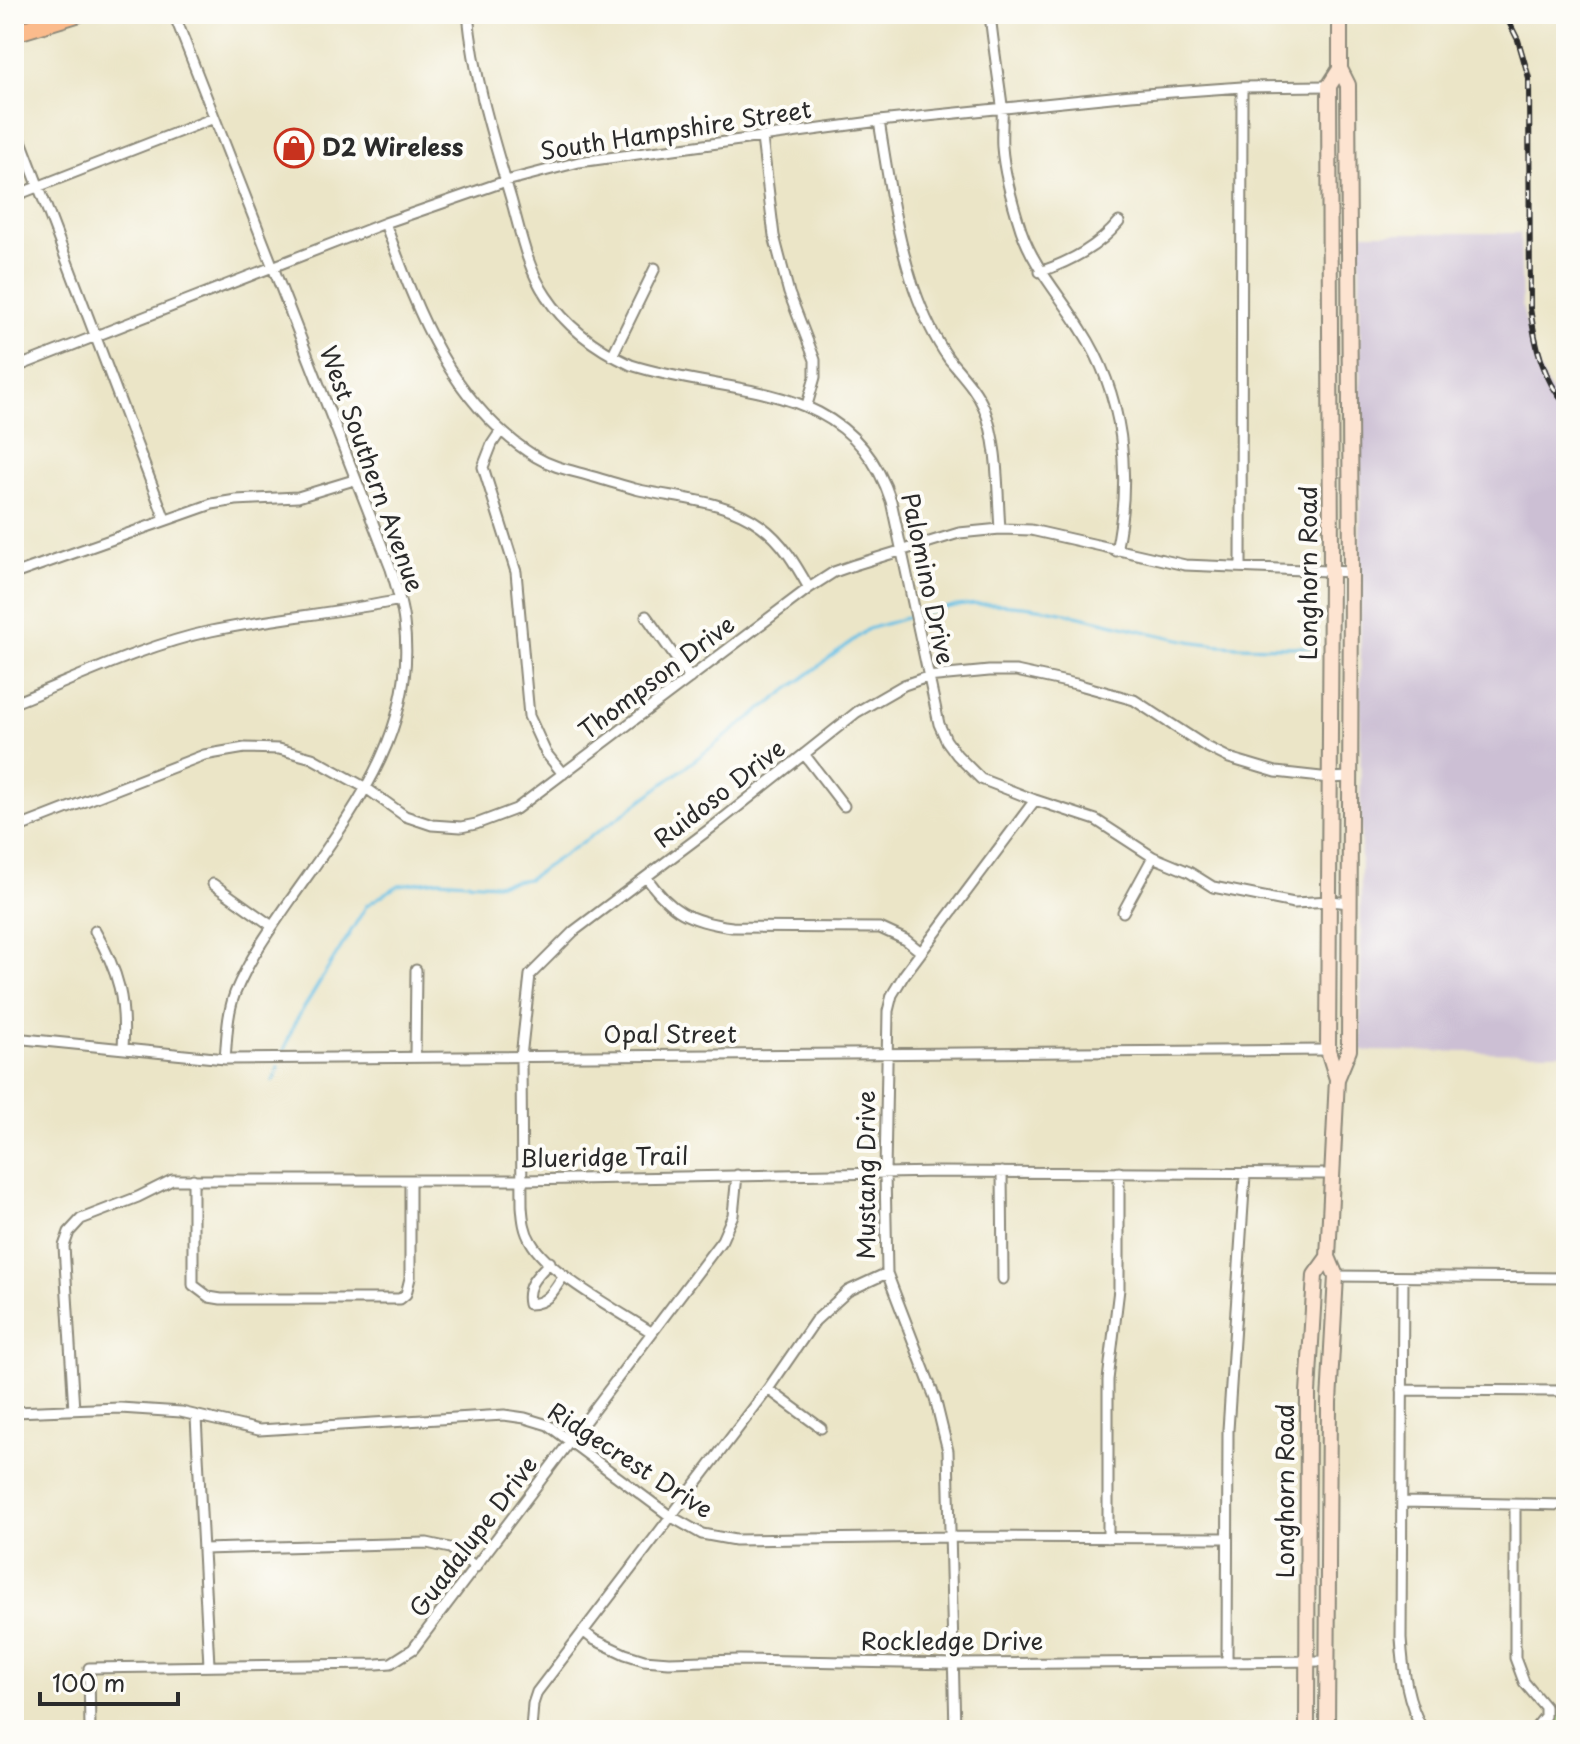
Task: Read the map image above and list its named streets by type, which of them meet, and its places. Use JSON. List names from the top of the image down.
{
  "streets": {
    "main road": ["Longhorn Road"],
    "street": [
      "South Hampshire Street",
      "West Southern Avenue",
      "Palomino Drive",
      "Thompson Drive",
      "Ruidoso Drive",
      "Opal Street",
      "Blueridge Trail",
      "Mustang Drive",
      "Ridgecrest Drive",
      "Guadalupe Drive",
      "Rockledge Drive"
    ]
  },
  "crossings": [
    ["South Hampshire Street", "West Southern Avenue"],
    ["South Hampshire Street", "Longhorn Road"],
    ["South Hampshire Street", "Palomino Drive"],
    ["West Southern Avenue", "Thompson Drive"],
    ["West Southern Avenue", "Opal Street"],
    ["Longhorn Road", "Palomino Drive"],
    ["Longhorn Road", "Thompson Drive"],
    ["Longhorn Road", "Ruidoso Drive"],
    ["Longhorn Road", "Opal Street"],
    ["Longhorn Road", "Blueridge Trail"],
    ["Longhorn Road", "Rockledge Drive"],
    ["Palomino Drive", "Thompson Drive"],
    ["Palomino Drive", "Ruidoso Drive"],
    ["Palomino Drive", "Mustang Drive"],
    ["Ruidoso Drive", "Opal Street"],
    ["Ruidoso Drive", "Blueridge Trail"],
    ["Ruidoso Drive", "Guadalupe Drive"],
    ["Opal Street", "Mustang Drive"],
    ["Blueridge Trail", "Mustang Drive"],
    ["Blueridge Trail", "Ridgecrest Drive"],
    ["Blueridge Trail", "Guadalupe Drive"],
    ["Mustang Drive", "Ridgecrest Drive"],
    ["Mustang Drive", "Rockledge Drive"],
    ["Ridgecrest Drive", "Guadalupe Drive"]
  ],
  "places": {
    "shop": ["D2 Wireless"]
  },
  "scale_bar": "100 m"
}
